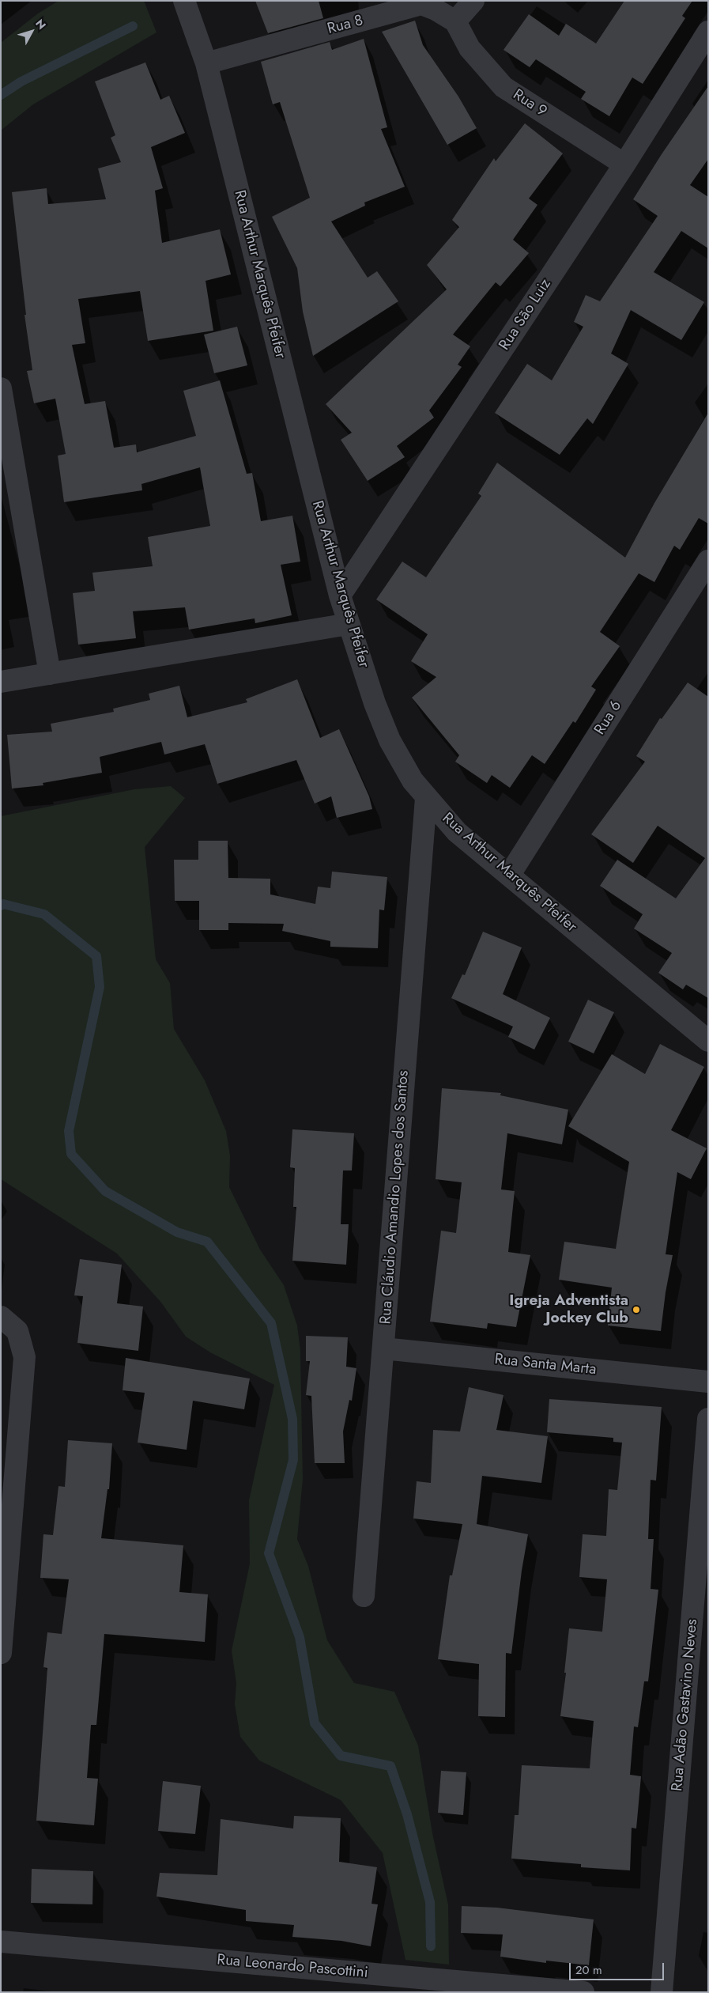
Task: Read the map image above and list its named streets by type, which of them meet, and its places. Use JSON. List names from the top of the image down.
{
  "streets": {
    "street": [
      "Rua 8",
      "Rua 9",
      "Rua Arthur Marquês Pfeifer",
      "Rua São Luiz",
      "Rua 6",
      "Rua Cláudio Amandio Lopes dos Santos",
      "Rua Santa Marta",
      "Rua Adão Gastavino Neves",
      "Rua Leonardo Pascottini"
    ]
  },
  "crossings": [
    ["Rua 8", "Rua 9"],
    ["Rua 8", "Rua Arthur Marquês Pfeifer"],
    ["Rua 9", "Rua São Luiz"],
    ["Rua Arthur Marquês Pfeifer", "Rua São Luiz"],
    ["Rua Arthur Marquês Pfeifer", "Rua 6"],
    ["Rua Arthur Marquês Pfeifer", "Rua Cláudio Amandio Lopes dos Santos"],
    ["Rua Cláudio Amandio Lopes dos Santos", "Rua Santa Marta"]
  ],
  "places": ["Igreja Adventista Jockey Club"],
  "scale_bar": "20 m",
  "north": "top right"
}
